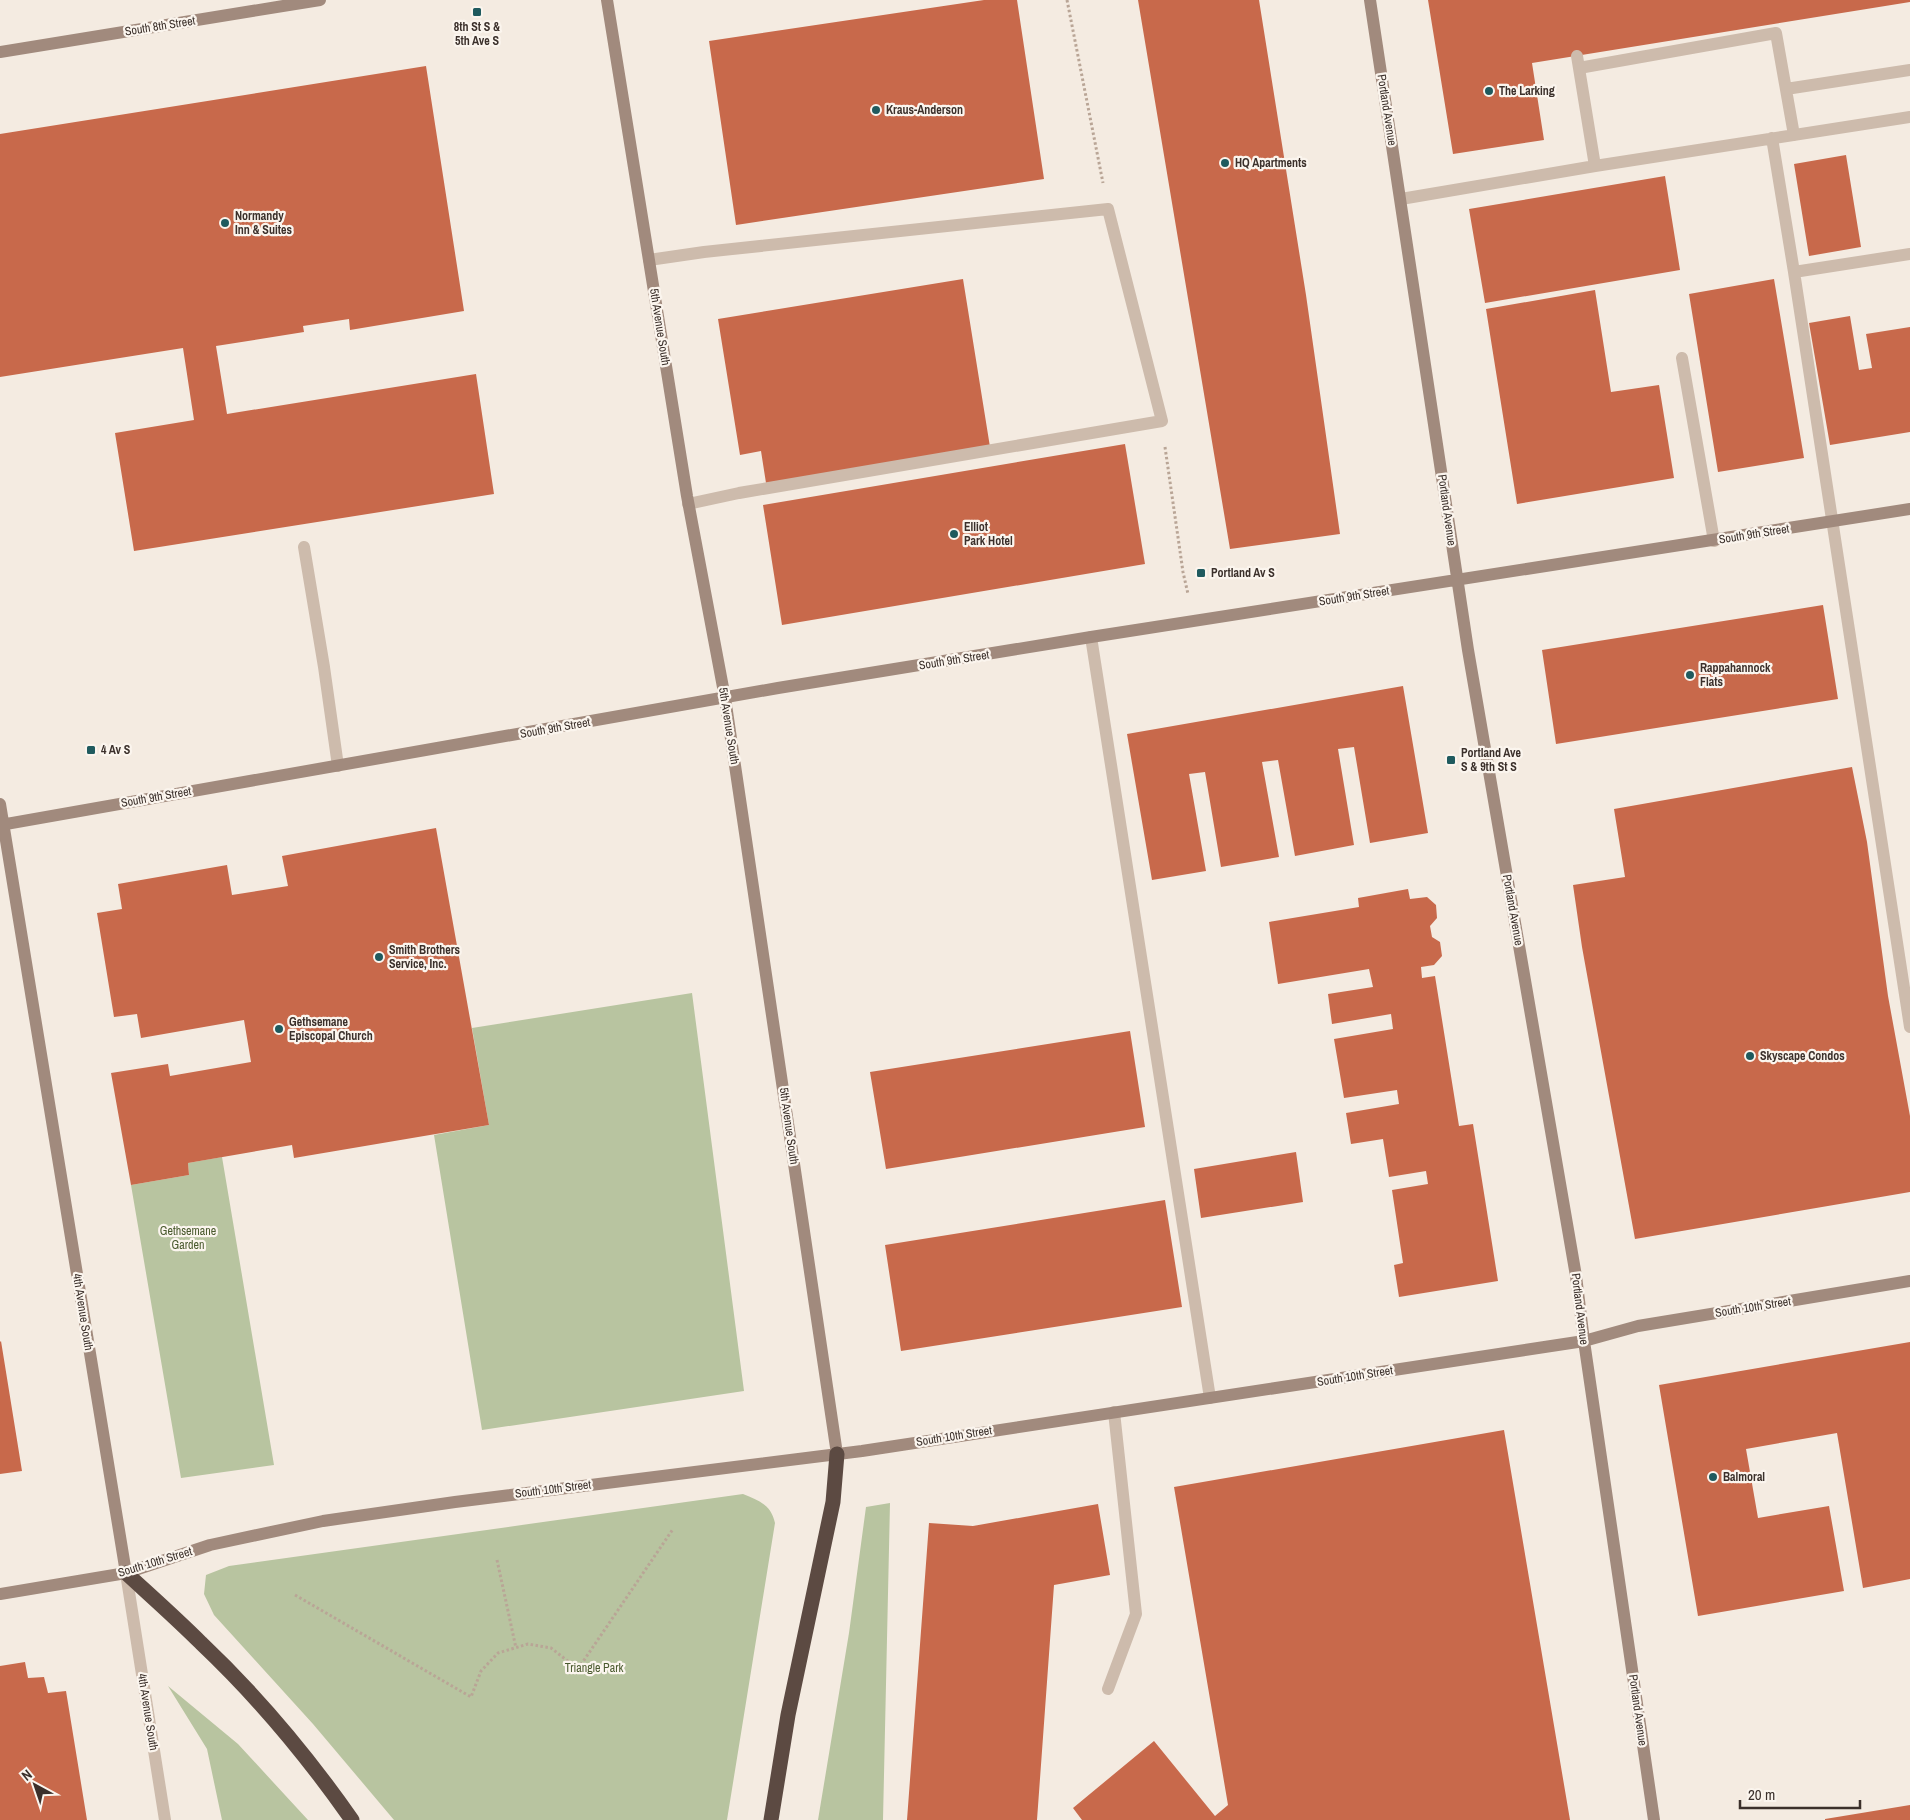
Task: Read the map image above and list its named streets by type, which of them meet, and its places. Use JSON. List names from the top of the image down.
{
  "streets": {
    "street": [
      "South 8th Street",
      "Portland Avenue",
      "5th Avenue South",
      "South 9th Street",
      "South 10th Street",
      "4th Avenue South"
    ]
  },
  "crossings": [
    ["Portland Avenue", "South 9th Street"],
    ["Portland Avenue", "South 10th Street"],
    ["5th Avenue South", "South 9th Street"],
    ["5th Avenue South", "South 10th Street"],
    ["South 9th Street", "4th Avenue South"],
    ["South 10th Street", "4th Avenue South"]
  ],
  "parks": ["Gethsemane Garden", "Triangle Park"],
  "places": {
    "transit": [
      "8th St S & 5th Ave S",
      "Portland Av S",
      "4 Av S",
      "Portland Ave S & 9th St S"
    ],
    "other": [
      "The Larking",
      "Kraus-Anderson",
      "HQ Apartments",
      "Normandy Inn & Suites",
      "Elliot Park Hotel",
      "Rappahannock Flats",
      "Smith Brothers Service, Inc.",
      "Gethsemane Episcopal Church",
      "Skyscape Condos",
      "Balmoral"
    ]
  },
  "scale_bar": "20 m",
  "north": "top left"
}
